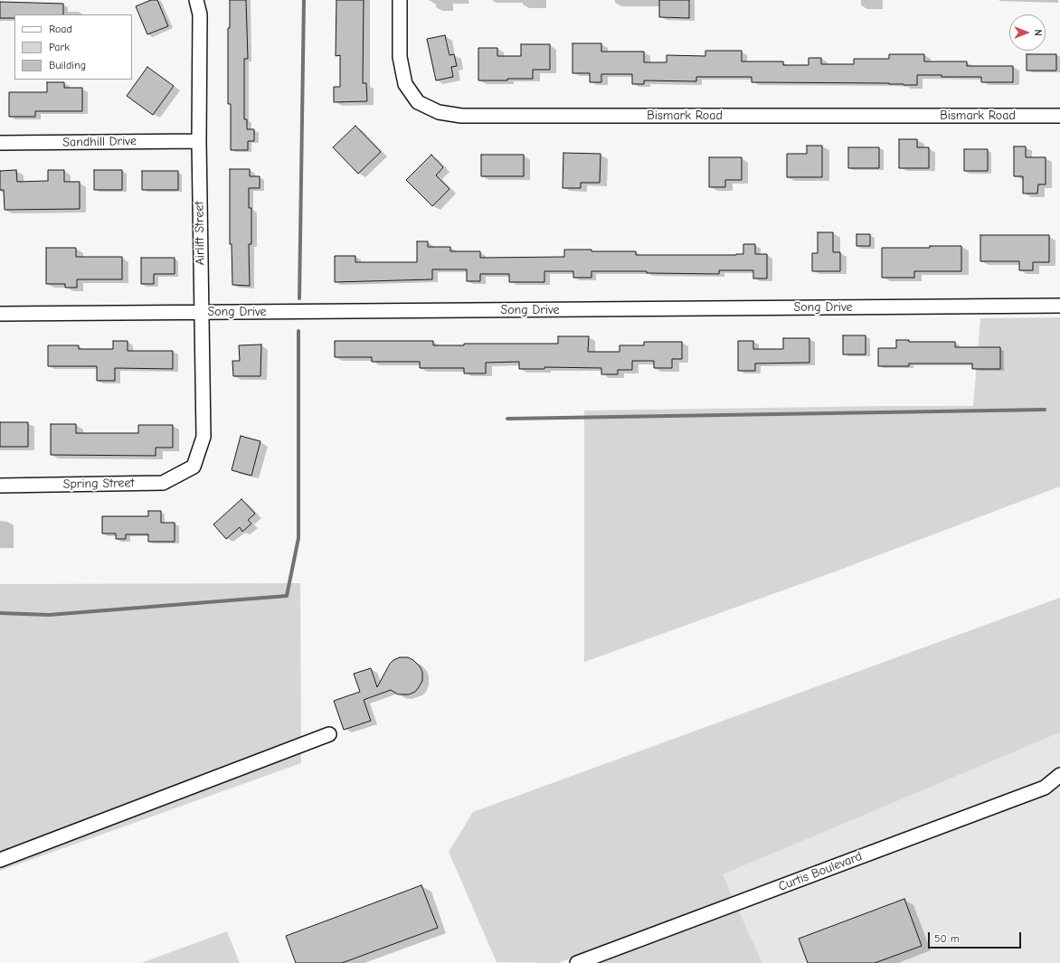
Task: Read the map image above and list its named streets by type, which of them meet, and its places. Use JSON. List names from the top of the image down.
{
  "streets": {
    "street": [
      "Bismark Road",
      "Sandhill Drive",
      "Airlift Street",
      "Song Drive",
      "Spring Street",
      "Curtis Boulevard"
    ]
  },
  "crossings": [
    ["Sandhill Drive", "Airlift Street"],
    ["Airlift Street", "Song Drive"],
    ["Airlift Street", "Spring Street"]
  ],
  "legend": ["Road", "Park", "Building"],
  "scale_bar": "50 m",
  "north": "right"
}
